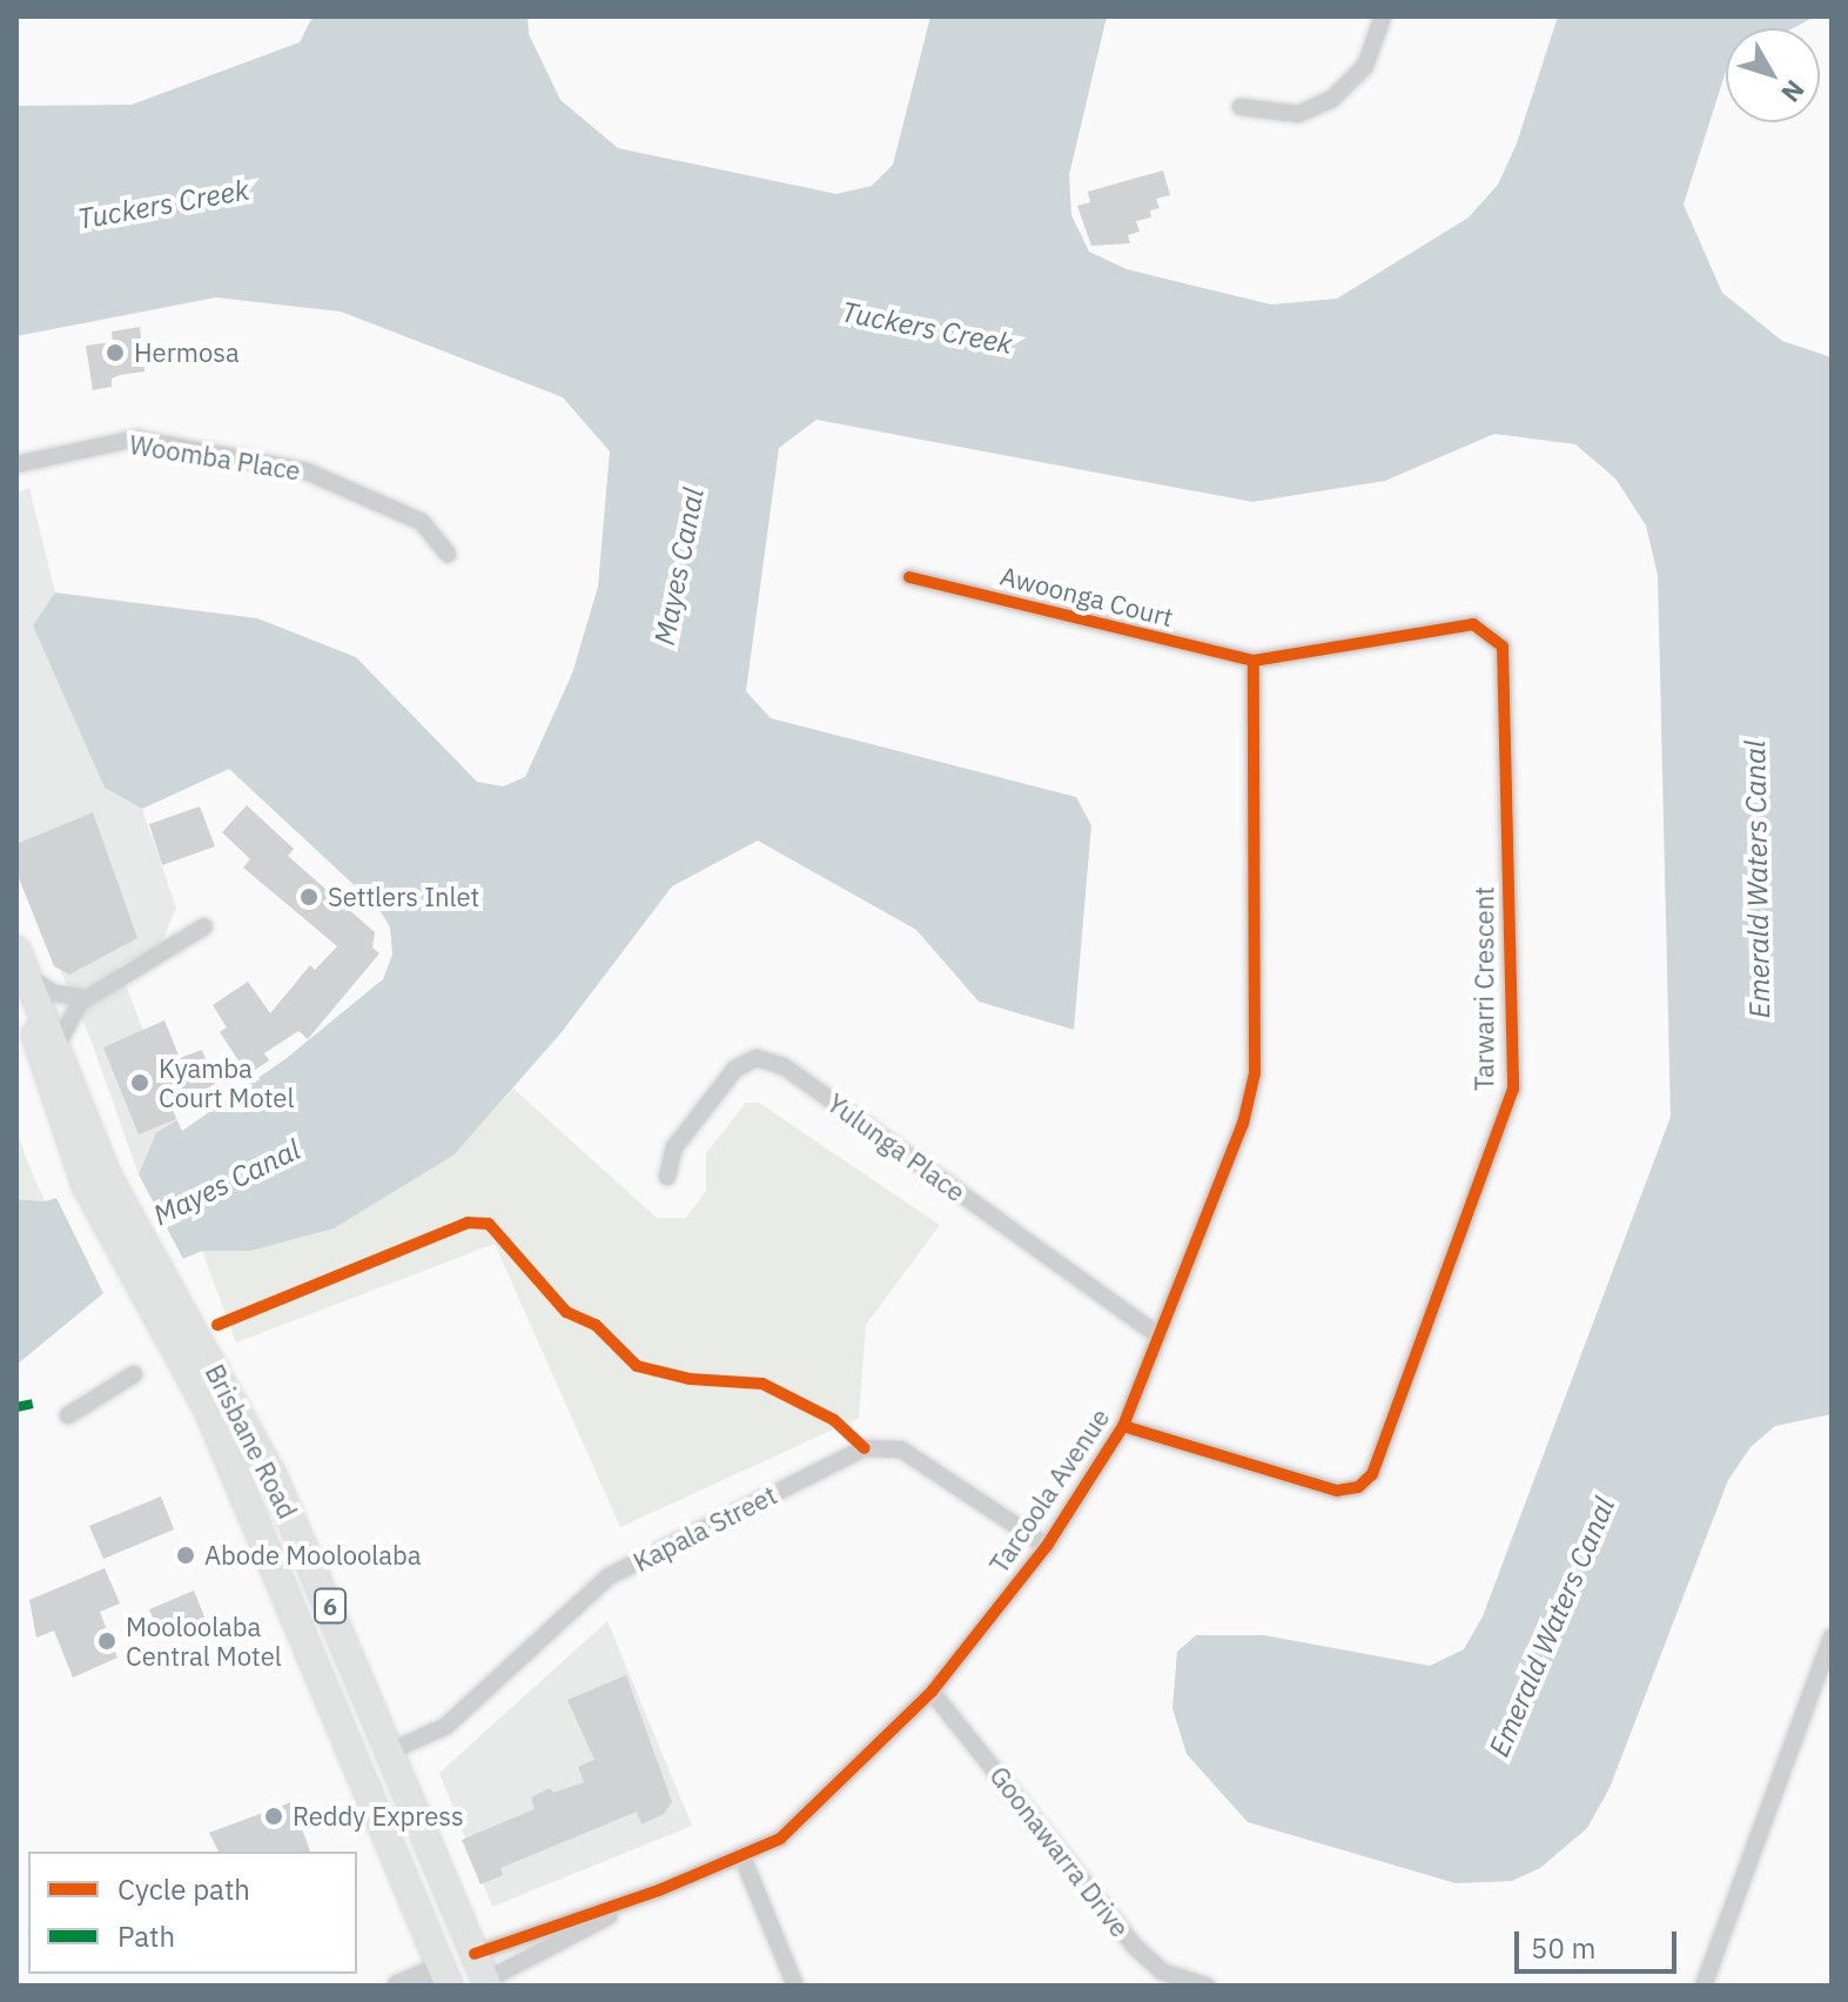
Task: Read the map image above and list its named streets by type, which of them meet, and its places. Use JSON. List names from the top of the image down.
{
  "streets": {
    "main road": ["Brisbane Road", "6"],
    "street": [
      "Woomba Place",
      "Awoonga Court",
      "Tarwarri Crescent",
      "Yulunga Place",
      "Tarcoola Avenue",
      "Kapala Street",
      "Goonawarra Drive"
    ]
  },
  "crossings": [
    ["Awoonga Court", "Tarwarri Crescent"],
    ["Awoonga Court", "Tarcoola Avenue"],
    ["Tarwarri Crescent", "Tarcoola Avenue"],
    ["Yulunga Place", "Tarcoola Avenue"],
    ["Brisbane Road", "Tarcoola Avenue"],
    ["Brisbane Road", "Kapala Street"],
    ["Tarcoola Avenue", "Kapala Street"],
    ["Tarcoola Avenue", "Goonawarra Drive"]
  ],
  "water": ["Tuckers Creek", "Mayes Canal", "Emerald Waters Canal"],
  "places": [
    "Hermosa",
    "Settlers Inlet",
    "Kyamba Court Motel",
    "Abode Mooloolaba",
    "Mooloolaba Central Motel",
    "Reddy Express"
  ],
  "legend": ["Cycle path", "Path"],
  "scale_bar": "50 m",
  "north": "bottom right"
}
